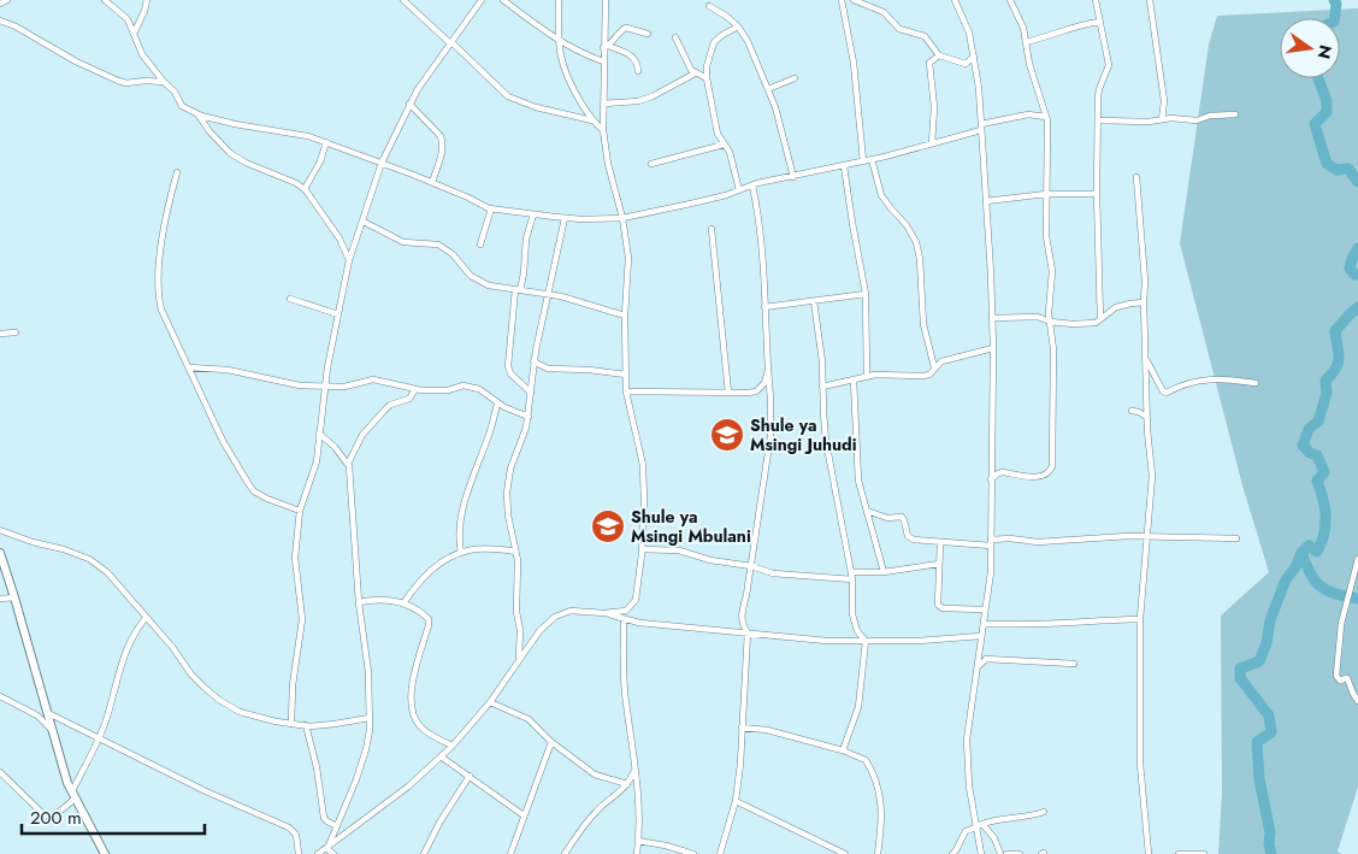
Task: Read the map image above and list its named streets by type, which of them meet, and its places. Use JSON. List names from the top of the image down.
{
  "places": {
    "school or university": ["Shule ya Msingi Juhudi", "Shule ya Msingi Mbulani"]
  },
  "scale_bar": "200 m",
  "north": "right"
}
